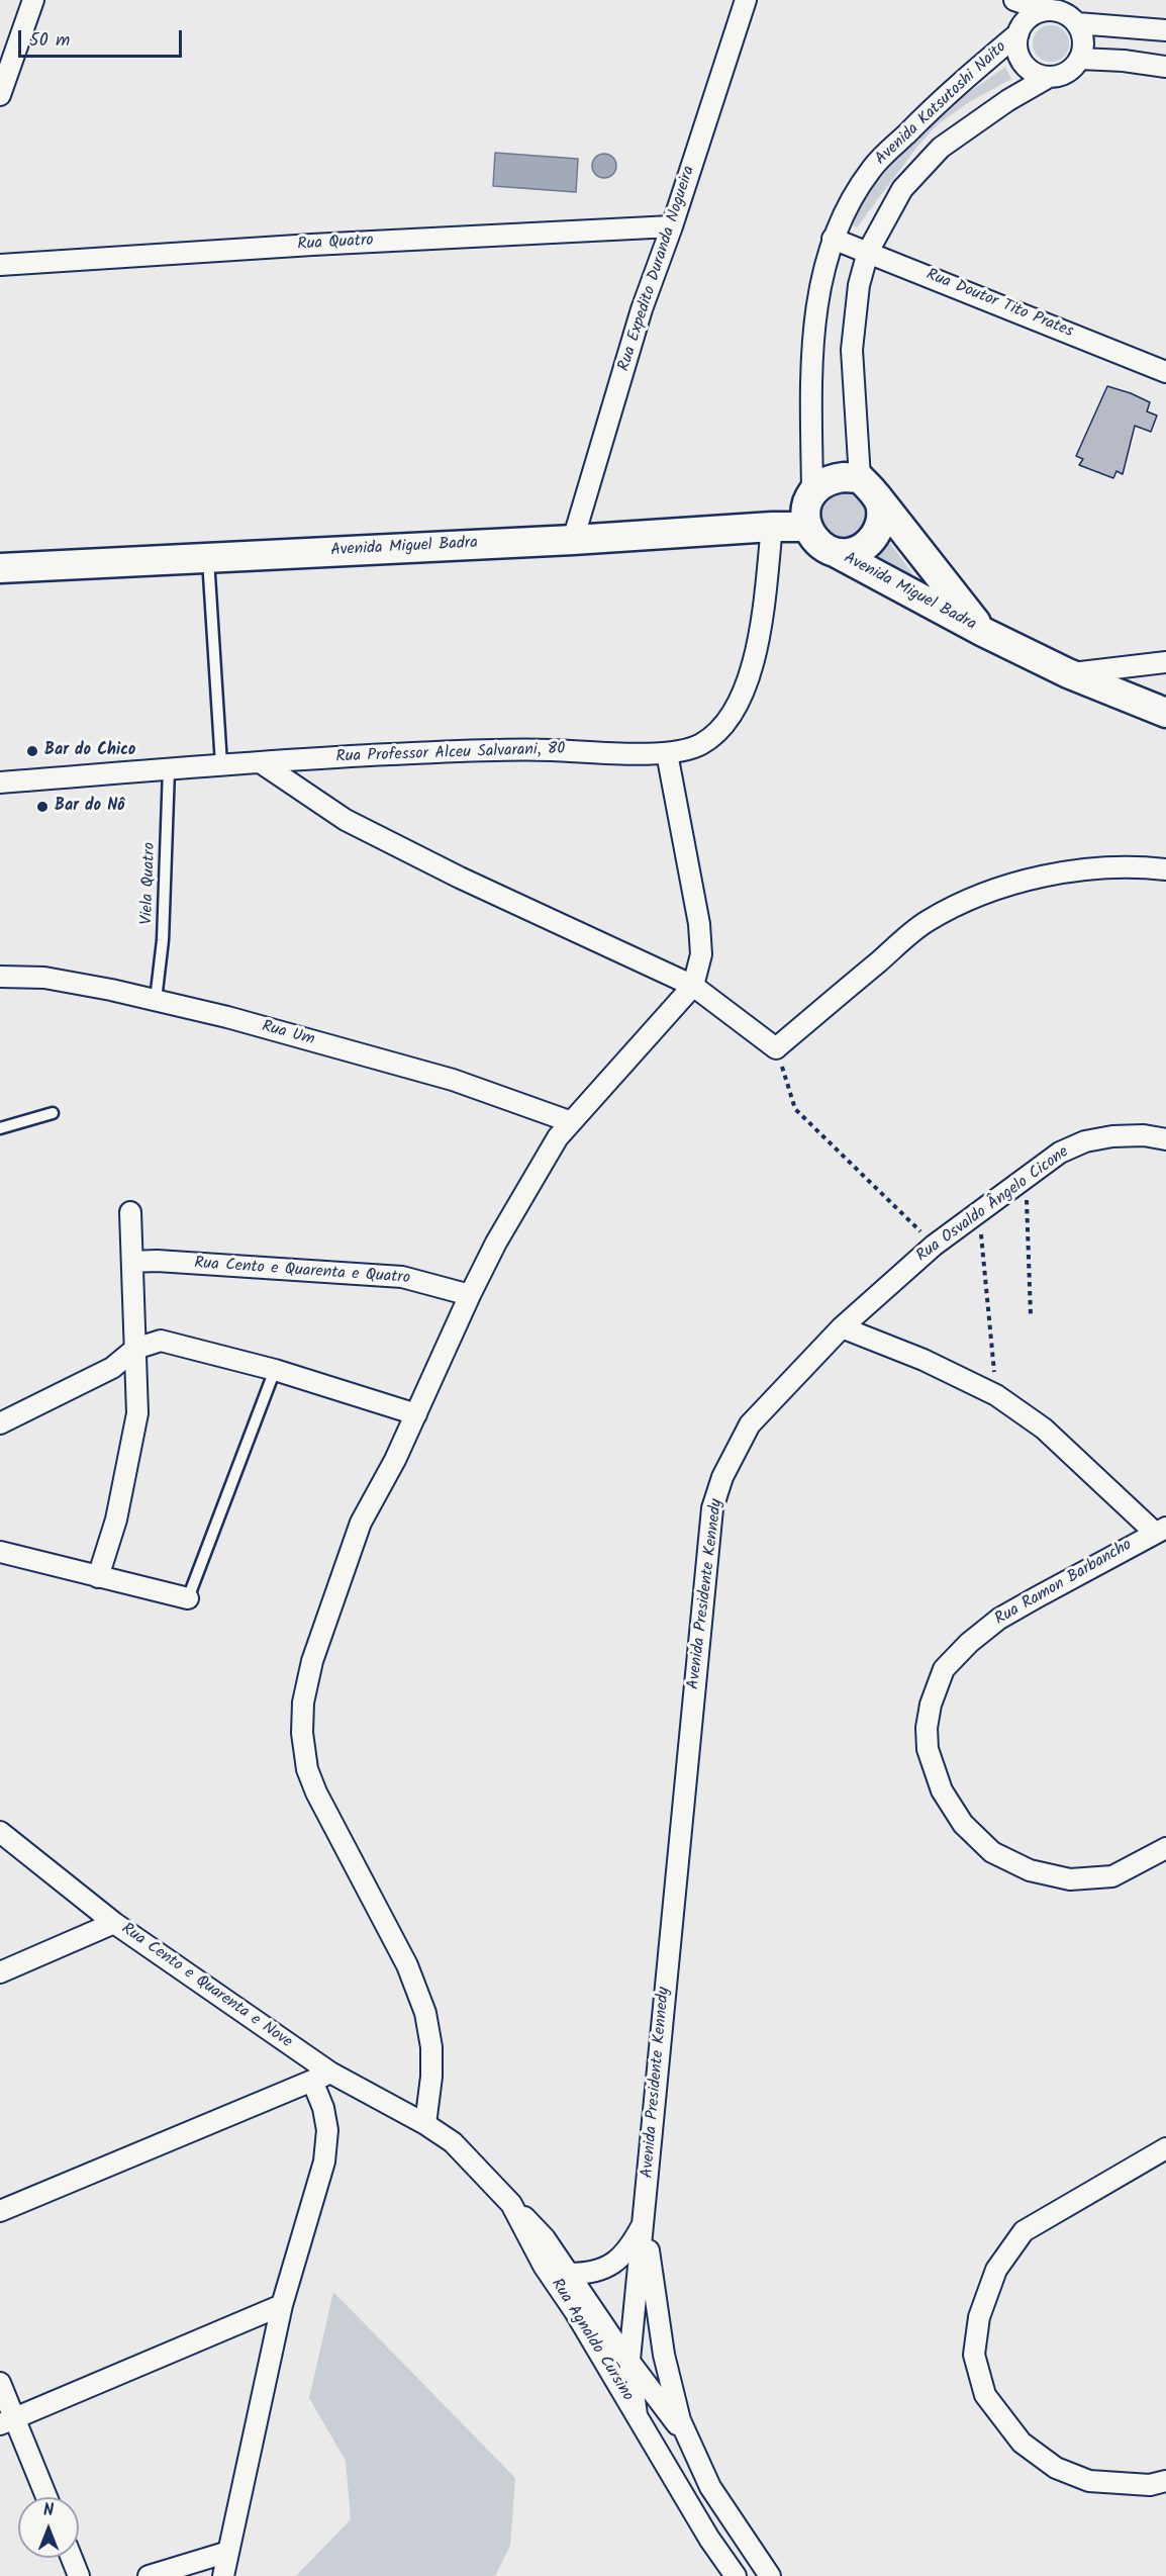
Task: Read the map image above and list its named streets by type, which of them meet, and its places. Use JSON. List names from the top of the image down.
{
  "streets": {
    "main road": ["Avenida Miguel Badra"],
    "street": [
      "Avenida Katsutoshi Naito",
      "Rua Quatro",
      "Rua Expedito Duranda Nogueira",
      "Rua Doutor Tito Prates",
      "Rua Professor Alceu Salvarani, 80",
      "Rua Um",
      "Rua Osvaldo Ângelo Cicone",
      "Rua Cento e Quarenta e Quatro",
      "Rua Ramon Barbancho",
      "Avenida Presidente Kennedy",
      "Rua Cento e Quarenta e Nove",
      "Rua Agnaldo Cursino"
    ],
    "lane": ["Viela Quatro"]
  },
  "crossings": [
    ["Avenida Katsutoshi Naito", "Rua Doutor Tito Prates"],
    ["Avenida Katsutoshi Naito", "Avenida Miguel Badra"],
    ["Rua Quatro", "Rua Expedito Duranda Nogueira"],
    ["Rua Expedito Duranda Nogueira", "Avenida Miguel Badra"],
    ["Avenida Miguel Badra", "Rua Professor Alceu Salvarani, 80"],
    ["Rua Professor Alceu Salvarani, 80", "Viela Quatro"],
    ["Viela Quatro", "Rua Um"],
    ["Rua Osvaldo Ângelo Cicone", "Avenida Presidente Kennedy"],
    ["Avenida Presidente Kennedy", "Rua Agnaldo Cursino"],
    ["Rua Cento e Quarenta e Nove", "Rua Agnaldo Cursino"]
  ],
  "places": ["Bar do Chico", "Bar do Nô"],
  "scale_bar": "50 m",
  "north": "top"
}
